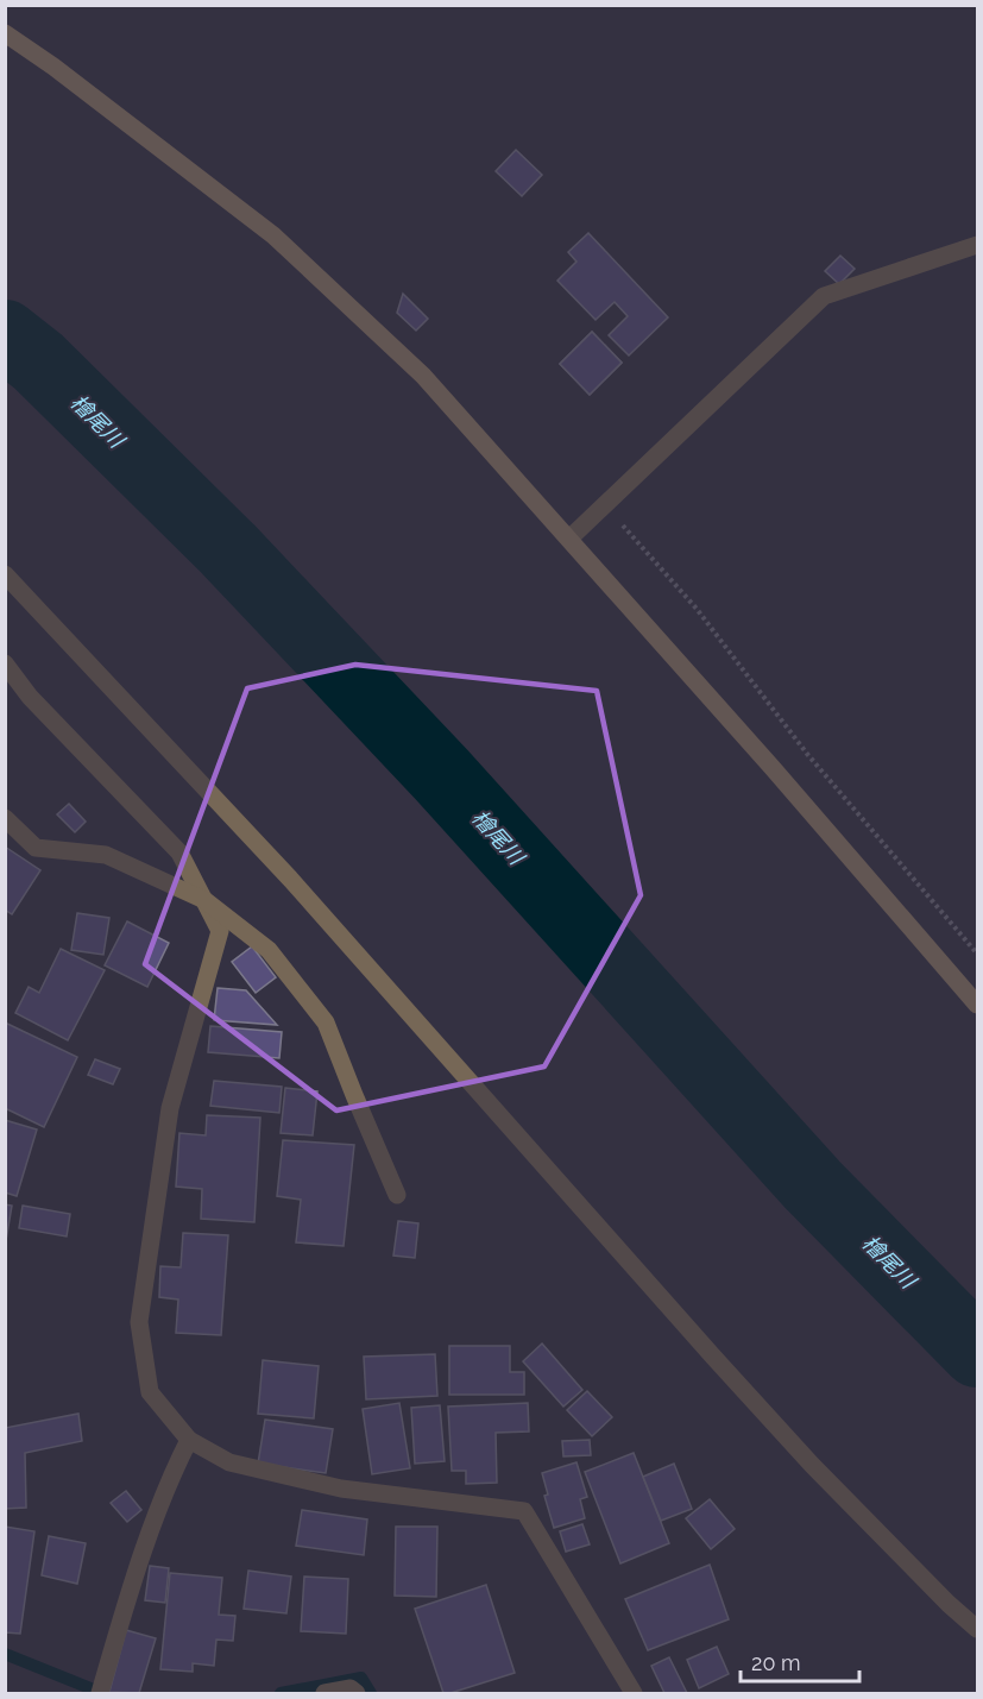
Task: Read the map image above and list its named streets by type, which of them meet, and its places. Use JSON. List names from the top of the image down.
{
  "water": ["檜尾川"],
  "scale_bar": "20 m"
}
